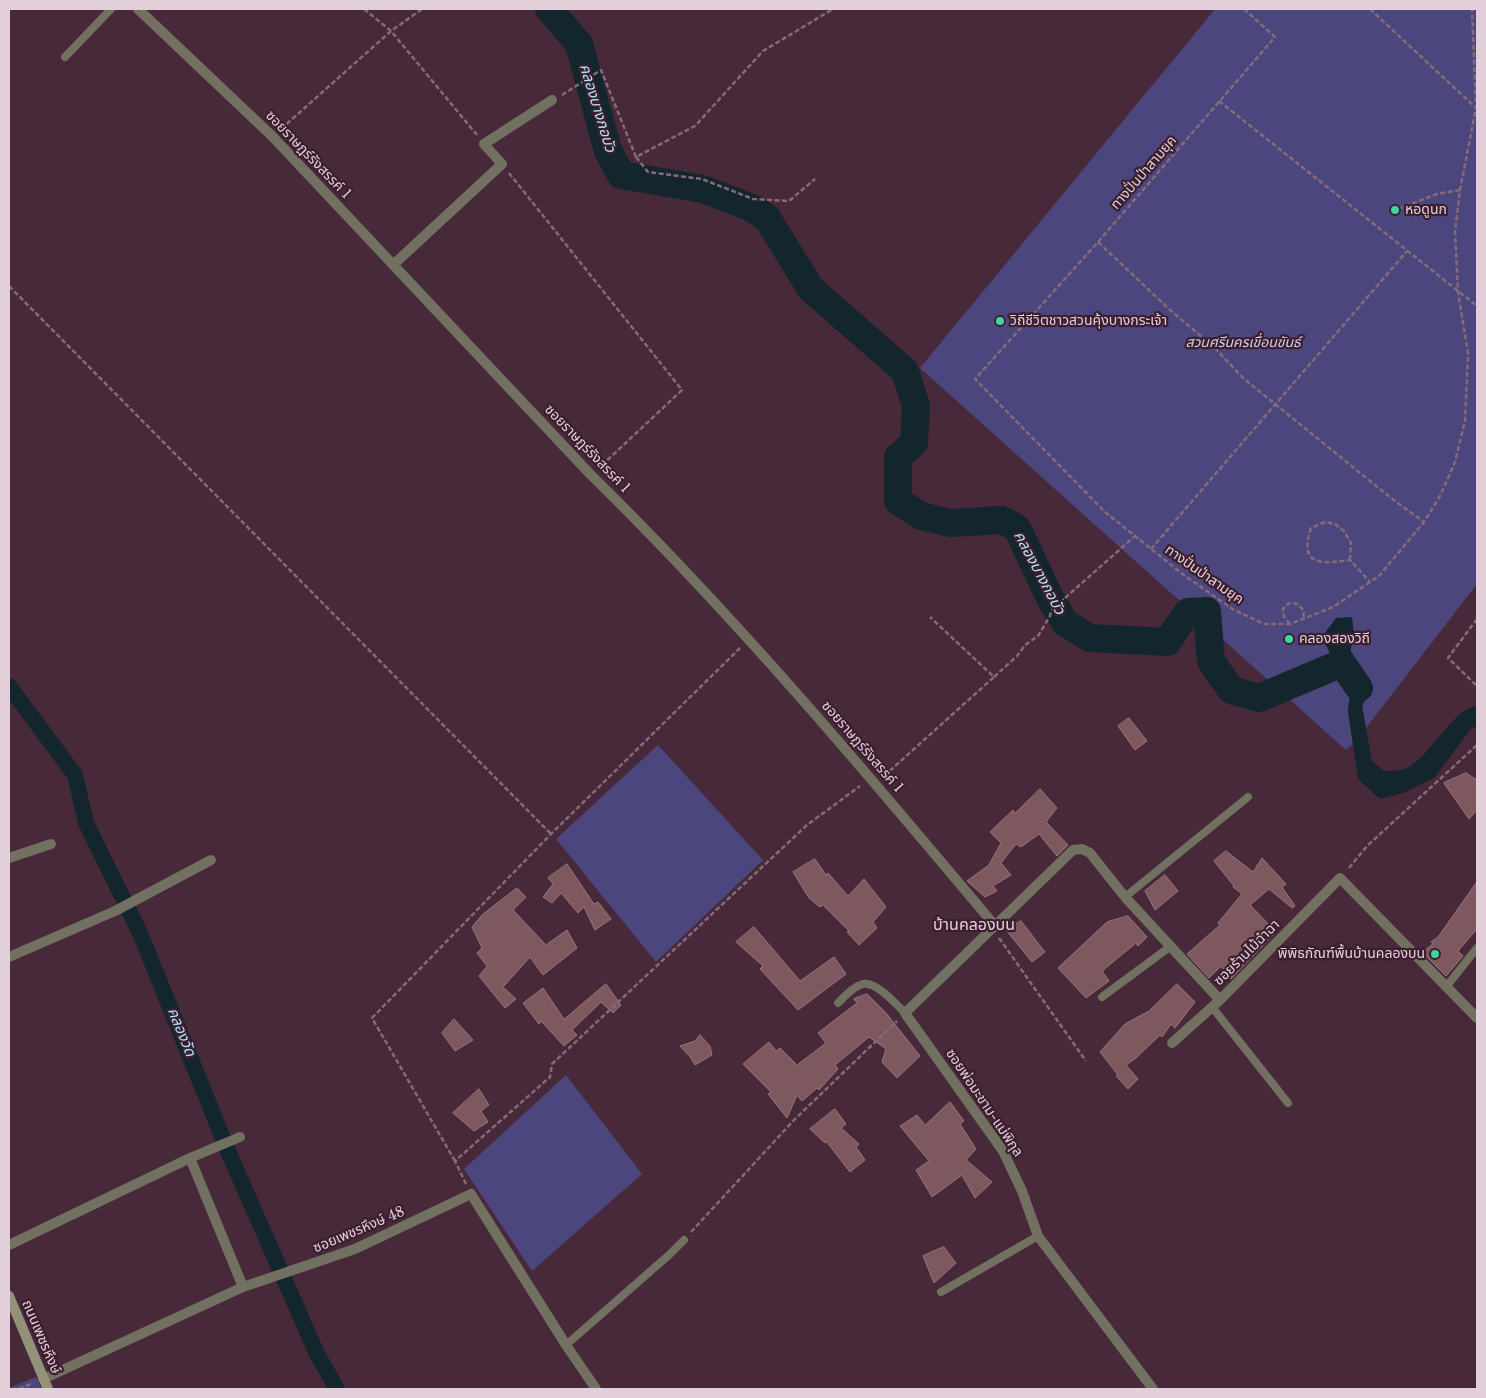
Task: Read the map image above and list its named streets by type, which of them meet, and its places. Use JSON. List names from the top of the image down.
{
  "streets": {
    "main road": ["ถนนเพชรหึงษ์"],
    "street": [
      "ซอยราษฎร์รังสรรค์ 1",
      "ซอยร้านไม้ฉำฉา",
      "ซอยพ่อมะขาม-แม่พิกุล",
      "ซอยเพชรหึงษ์ 48"
    ],
    "path": ["ทางปั่นป่าสามยุค"]
  },
  "crossings": [
    ["ซอยราษฎร์รังสรรค์ 1", "ซอยร้านไม้ฉำฉา"],
    ["ซอยเพชรหึงษ์ 48", "ถนนเพชรหึงษ์"]
  ],
  "districts": ["บ้านคลองบน"],
  "water": ["คลองบางกอบัว", "คลองวัด"],
  "parks": ["สวนศรีนครเขื่อนขันธ์"],
  "places": [
    "หอดูนก",
    "วิถีชีวิตชาวสวนคุ้งบางกระเจ้า",
    "คลองสองวิถี",
    "พิพิธภัณฑ์พื้นบ้านคลองบน"
  ]
}
